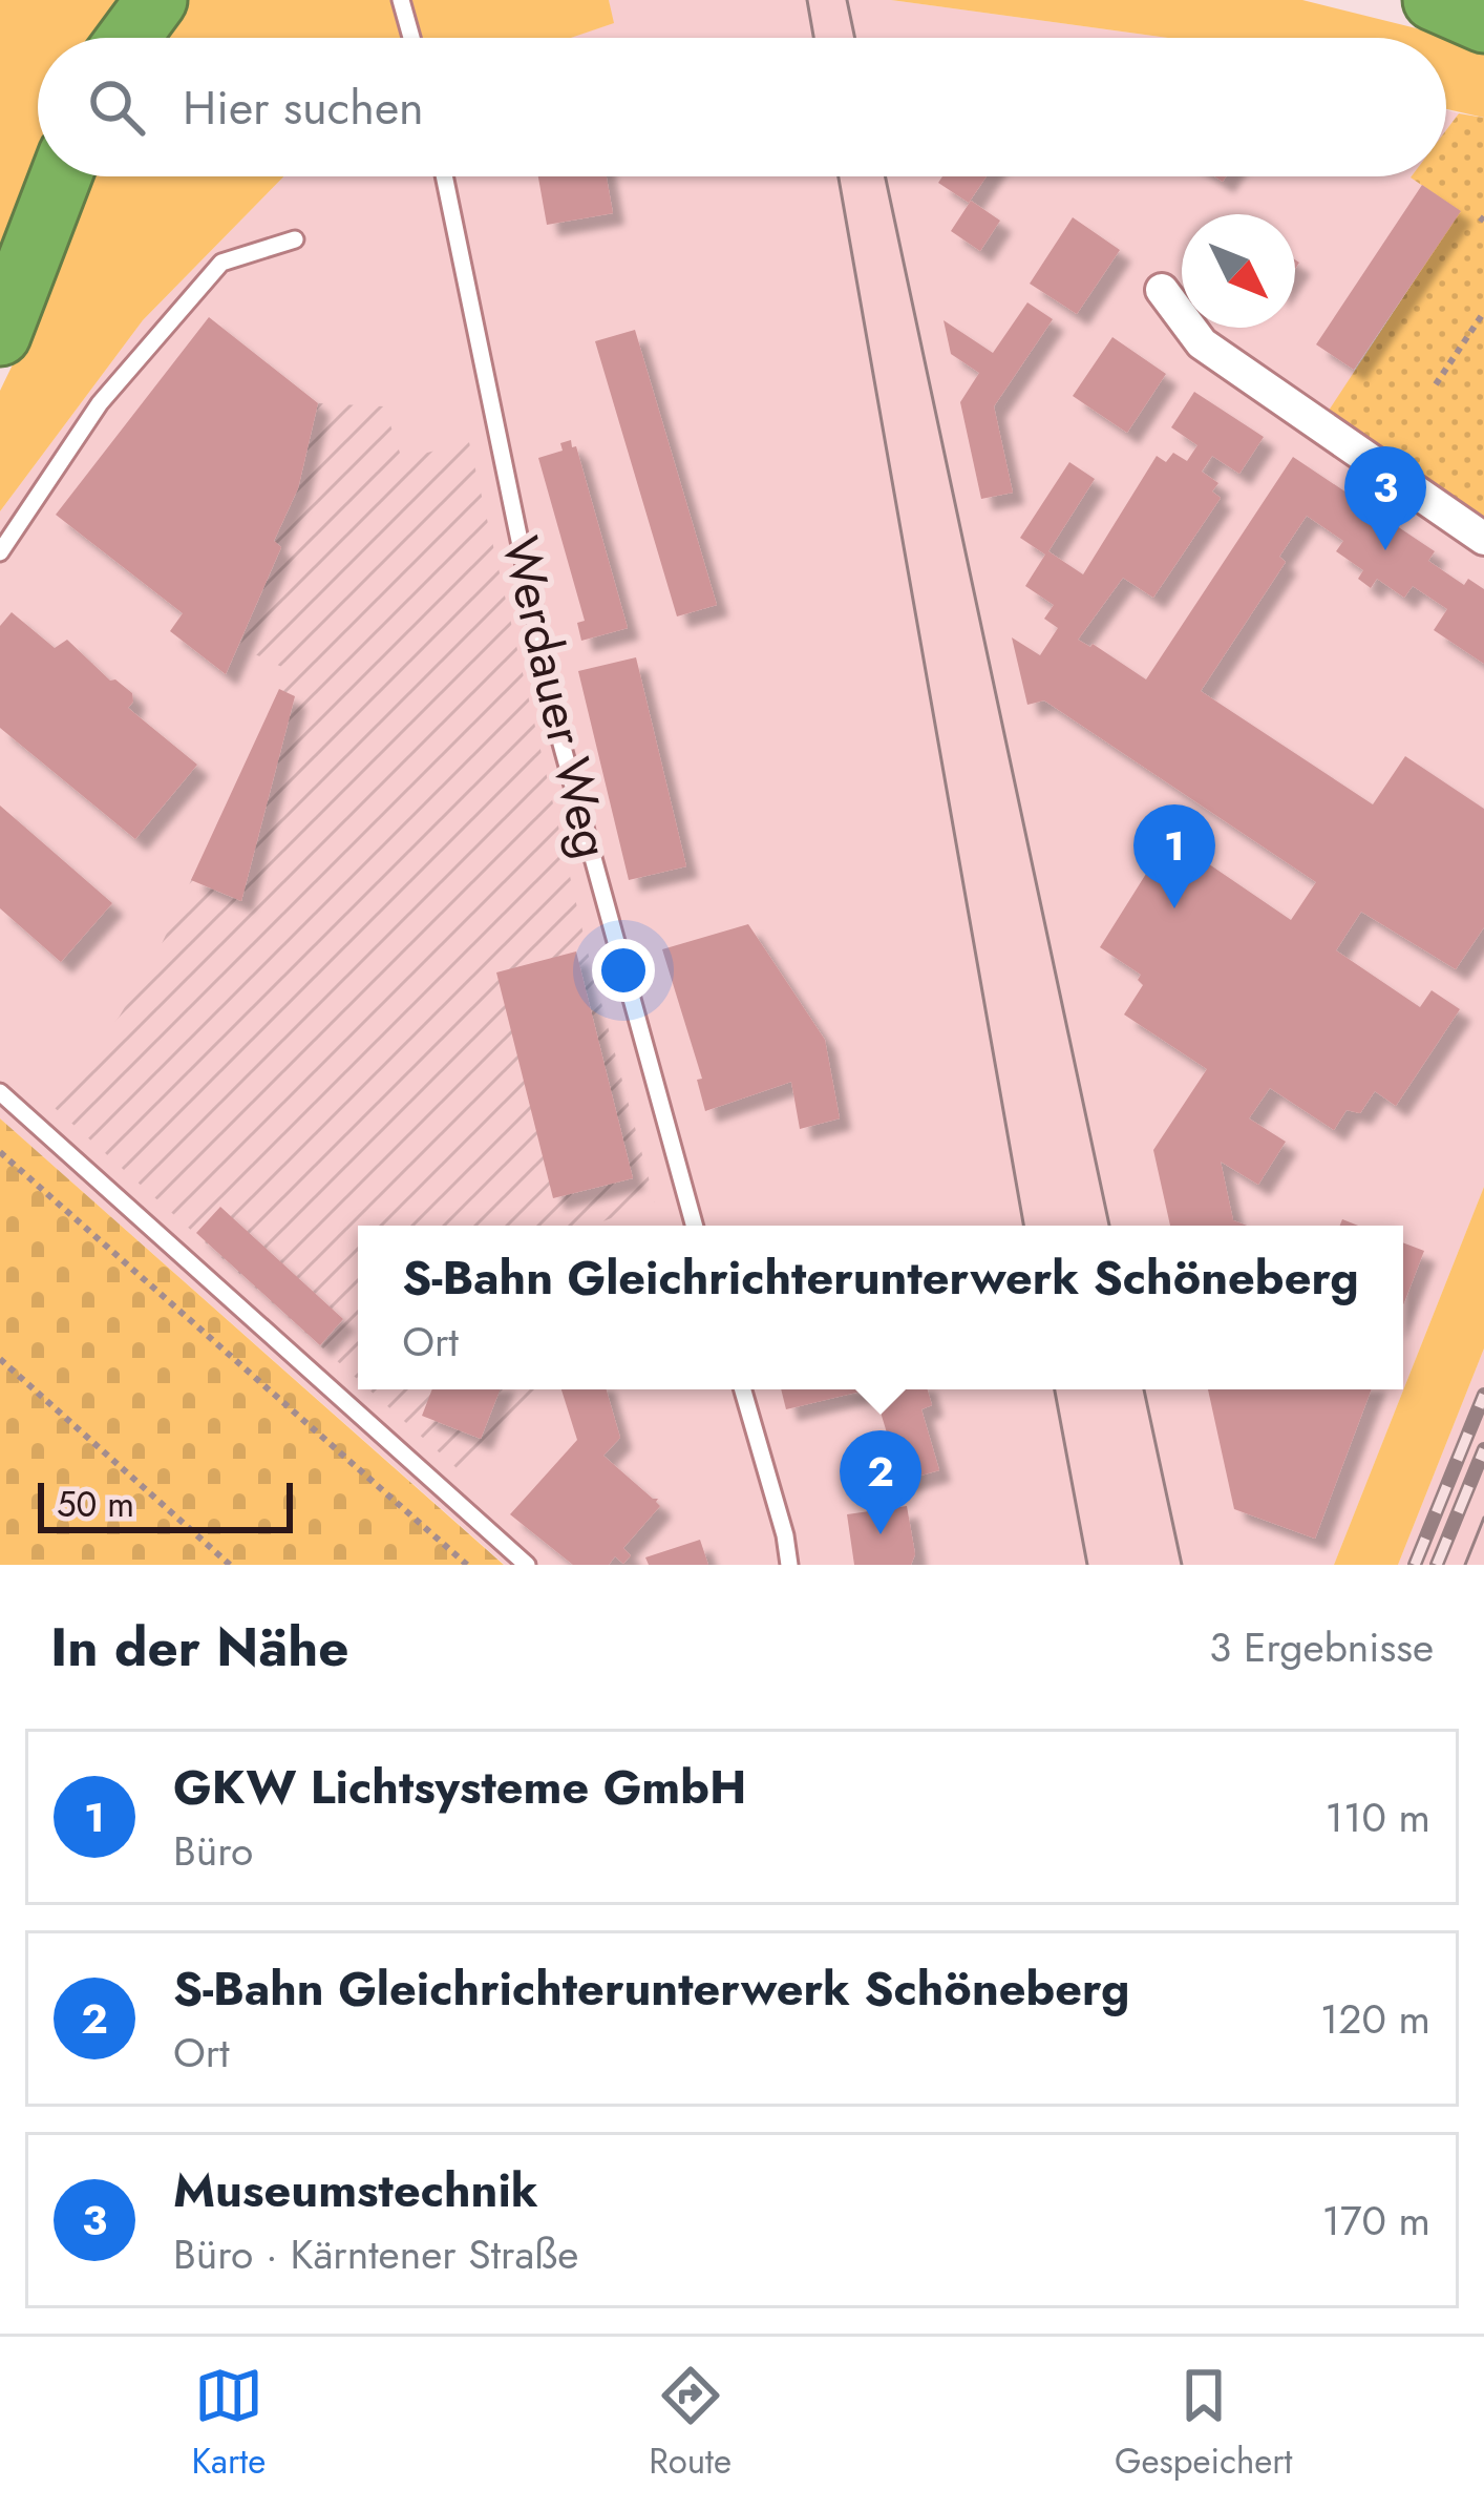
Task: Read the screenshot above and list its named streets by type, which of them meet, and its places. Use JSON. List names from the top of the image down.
{
  "streets": {
    "lane": ["Werdauer Weg"]
  },
  "scale_bar": "50 m",
  "north": "bottom right",
  "page": {
    "search": "Hier suchen",
    "pins": ["3", "1", "2"],
    "popup": ["S-Bahn Gleichrichterunterwerk Schöneberg", "Ort"],
    "scale": "50 m",
    "heading": ["In der Nähe", "3 Ergebnisse"],
    "list": [
      {
        "mark": "1",
        "name": "GKW Lichtsysteme GmbH",
        "note": "Büro",
        "value": "110 m"
      },
      {
        "mark": "2",
        "name": "S-Bahn Gleichrichterunterwerk Schöneberg",
        "note": "Ort",
        "value": "120 m"
      },
      {
        "mark": "3",
        "name": "Museumstechnik",
        "note": "Büro · Kärntener Straße",
        "value": "170 m"
      }
    ],
    "nav": ["Karte", "Route", "Gespeichert"]
  }
}
